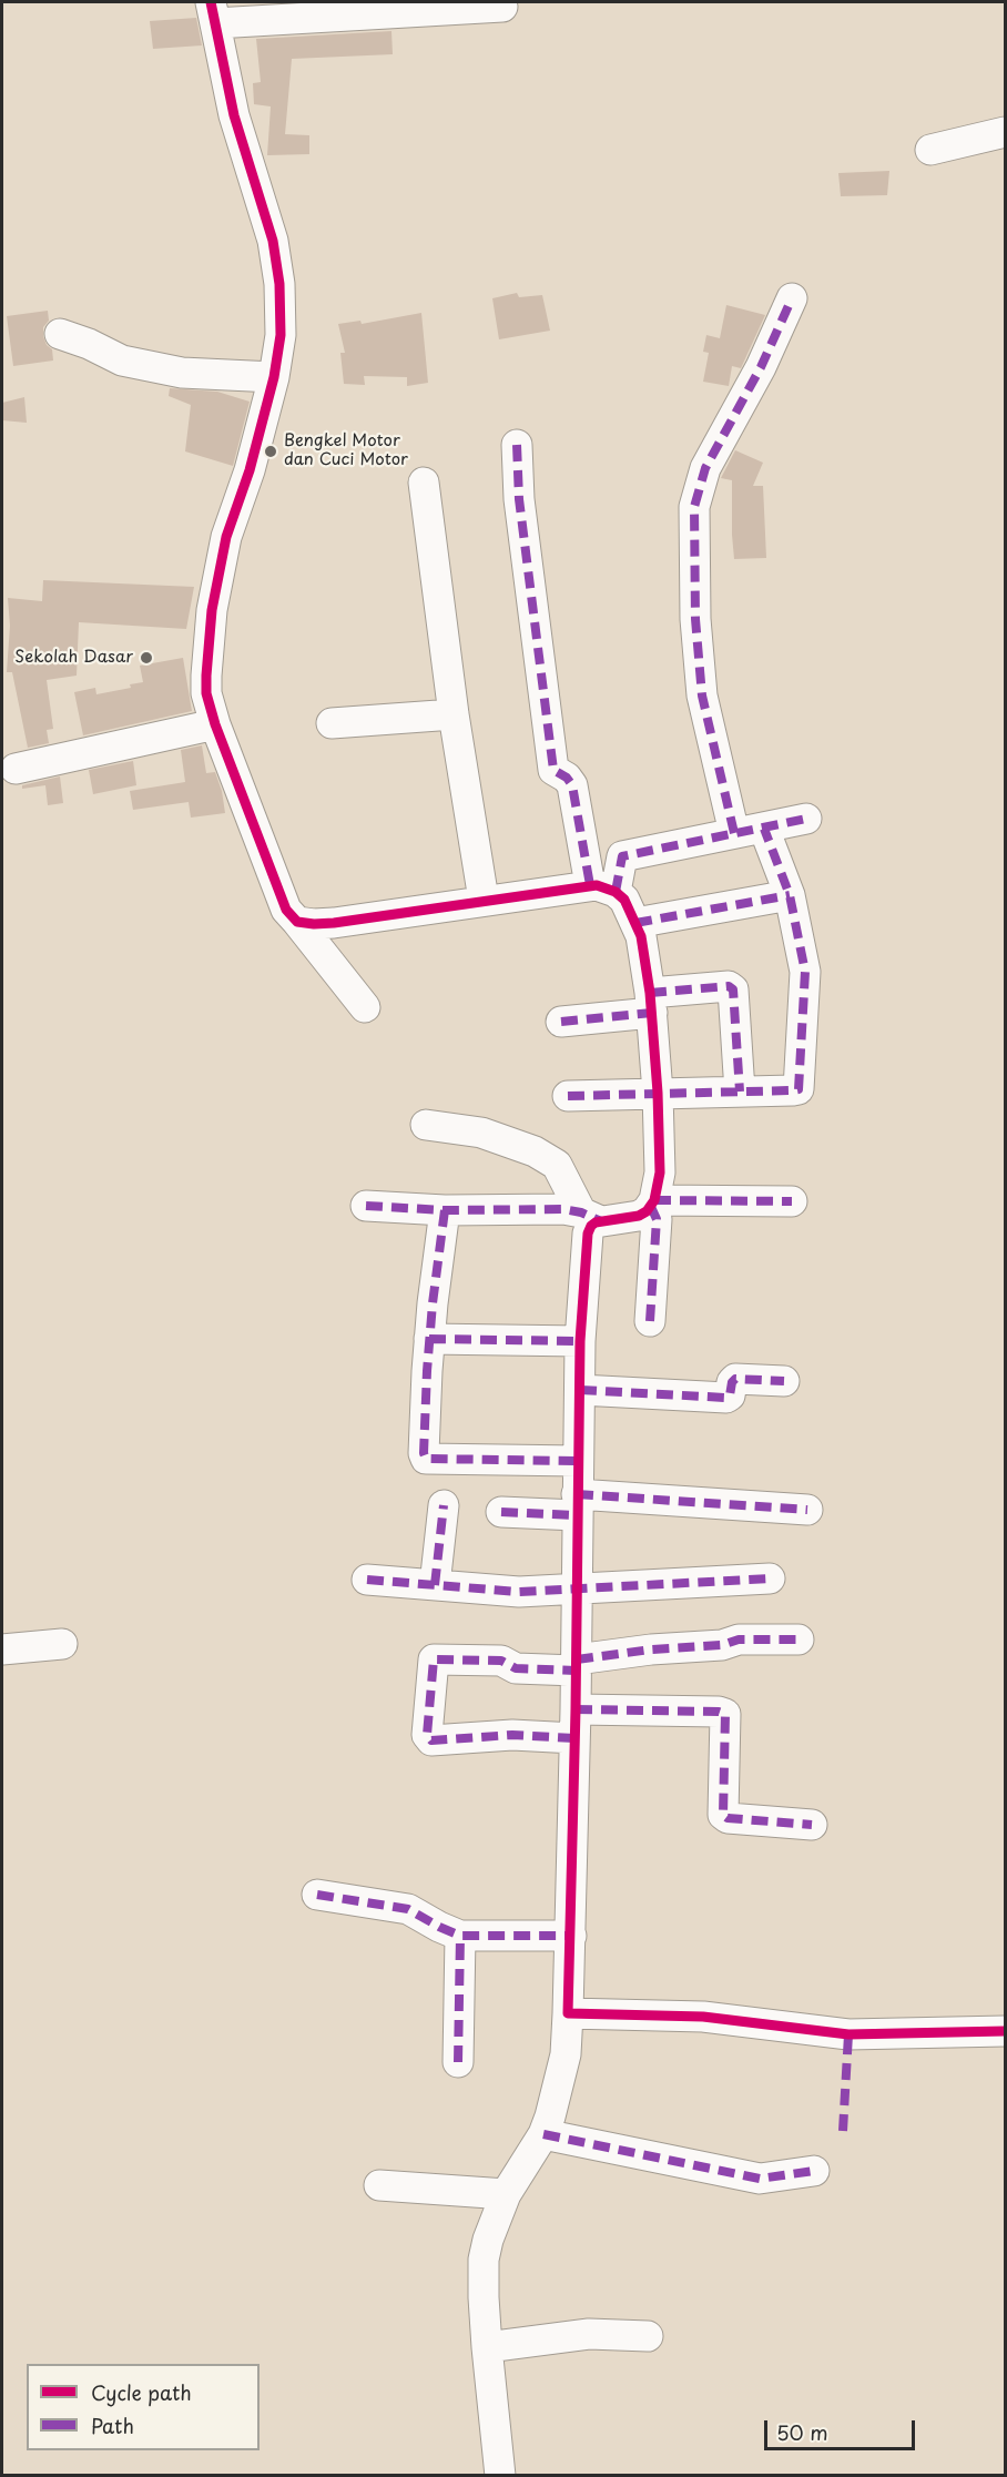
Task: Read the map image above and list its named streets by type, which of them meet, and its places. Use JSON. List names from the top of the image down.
{
  "places": ["Bengkel Motor dan Cuci Motor", "Sekolah Dasar"],
  "legend": ["Cycle path", "Path"],
  "scale_bar": "50 m"
}
